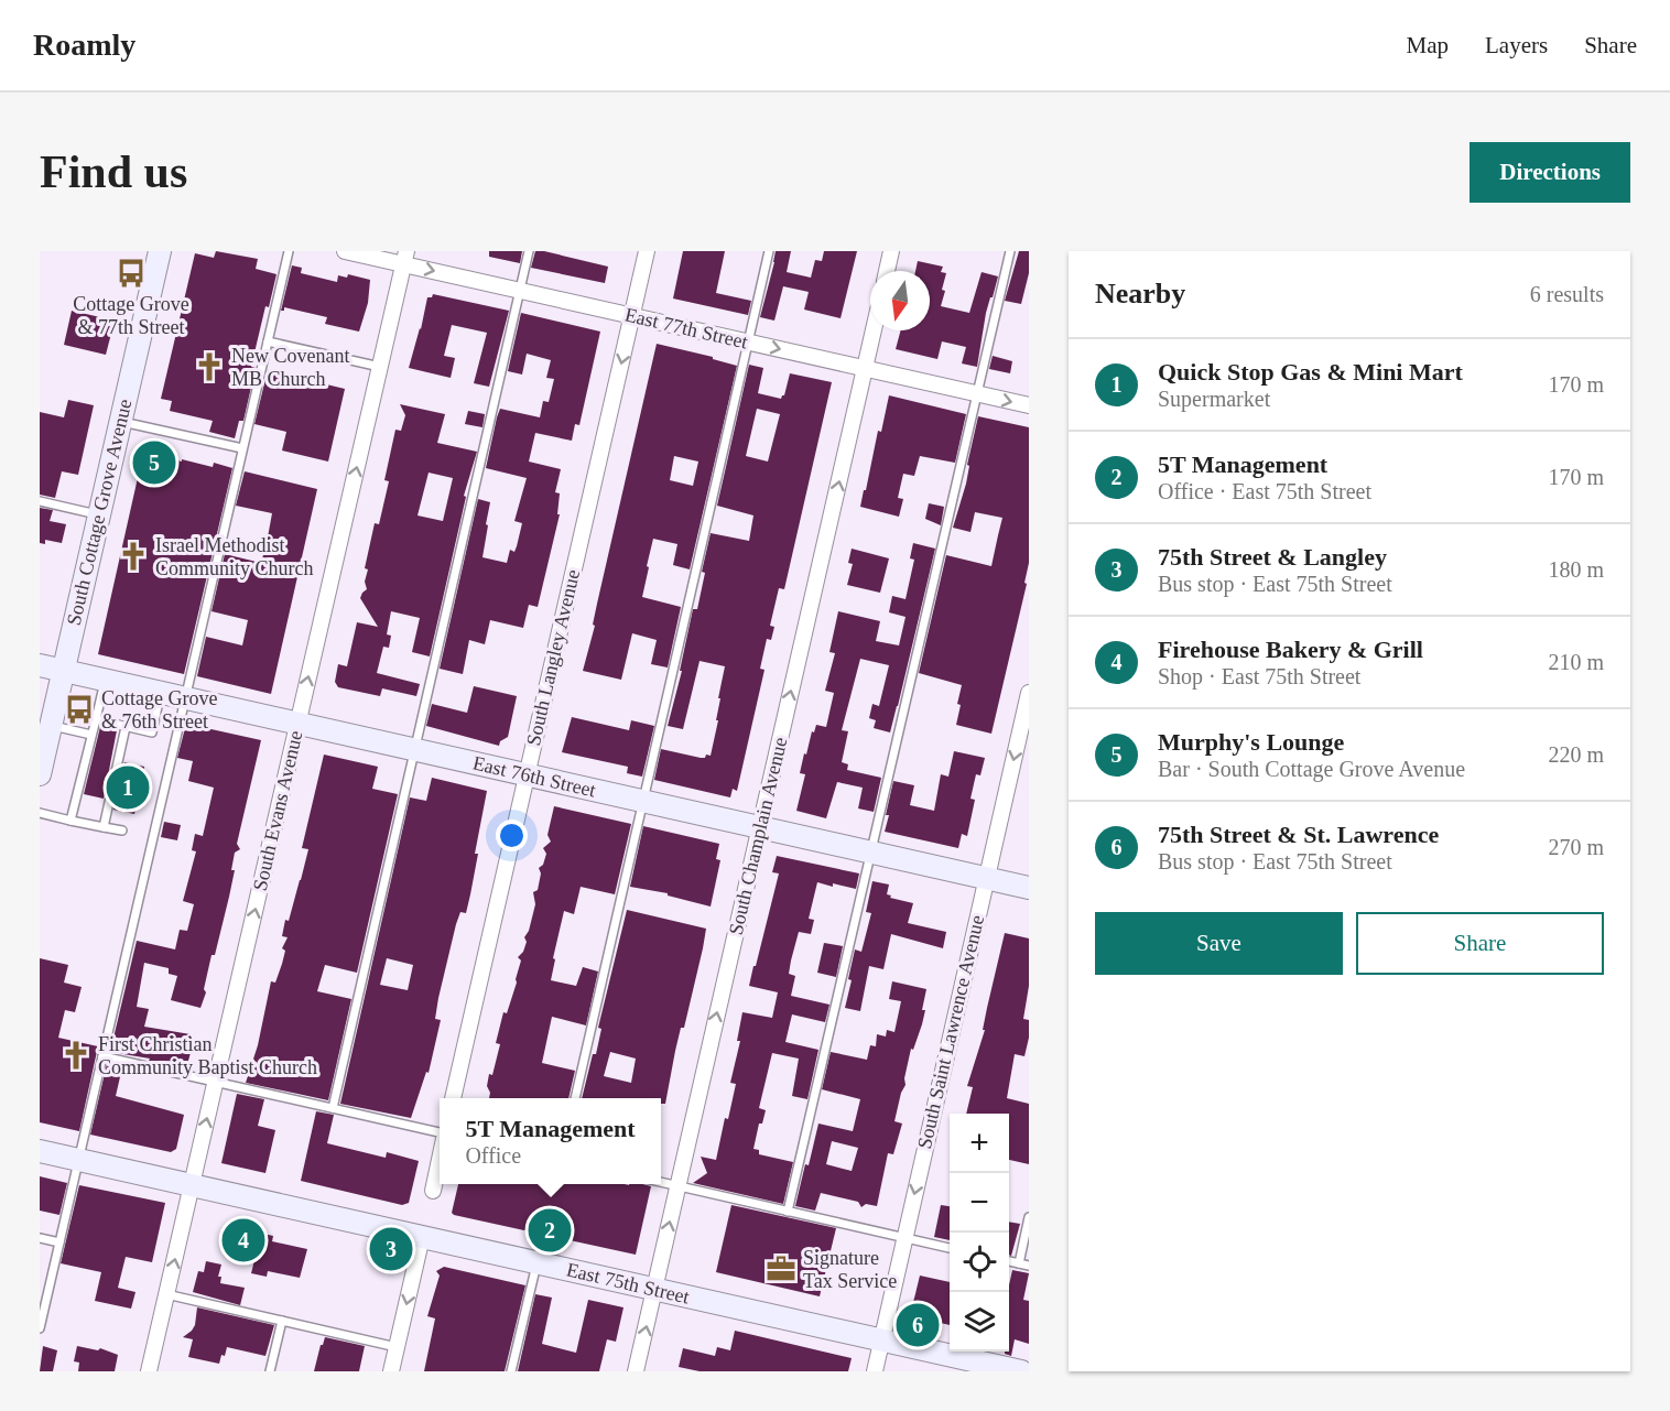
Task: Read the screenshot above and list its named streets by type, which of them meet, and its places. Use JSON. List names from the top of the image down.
{
  "streets": {
    "street": [
      "East 77th Street",
      "South Cottage Grove Avenue",
      "South Langley Avenue",
      "East 76th Street",
      "South Evans Avenue",
      "South Champlain Avenue",
      "South Saint Lawrence Avenue",
      "East 75th Street"
    ]
  },
  "crossings": [
    ["East 77th Street", "South Langley Avenue"],
    ["East 77th Street", "South Evans Avenue"],
    ["East 77th Street", "South Champlain Avenue"],
    ["South Cottage Grove Avenue", "East 76th Street"],
    ["South Langley Avenue", "East 76th Street"],
    ["East 76th Street", "South Evans Avenue"],
    ["East 76th Street", "South Champlain Avenue"],
    ["East 76th Street", "South Saint Lawrence Avenue"],
    ["South Evans Avenue", "East 75th Street"],
    ["South Champlain Avenue", "East 75th Street"],
    ["South Saint Lawrence Avenue", "East 75th Street"]
  ],
  "one_way": [
    "East 77th Street",
    "South Langley Avenue",
    "South Evans Avenue",
    "South Champlain Avenue",
    "South Saint Lawrence Avenue"
  ],
  "places": {
    "bus stop": ["Cottage Grove & 77th Street", "Cottage Grove & 76th Street"],
    "church": ["New Covenant MB Church", "Israel Methodist Community Church", "First Christian Community Baptist Church"],
    "office": ["Signature Tax Service"]
  },
  "north": "bottom",
  "page": {
    "header": "Roamly",
    "nav": ["Map", "Layers", "Share"],
    "buttons": [
      "Directions",
      ["Save", "Share"]
    ],
    "title": "Find us",
    "heading": ["Nearby", "6 results"],
    "list": [
      {
        "mark": "1",
        "name": "Quick Stop Gas & Mini Mart",
        "note": "Supermarket",
        "value": "170 m"
      },
      {
        "mark": "2",
        "name": "5T Management",
        "note": "Office · East 75th Street",
        "value": "170 m"
      },
      {
        "mark": "3",
        "name": "75th Street & Langley",
        "note": "Bus stop · East 75th Street",
        "value": "180 m"
      },
      {
        "mark": "4",
        "name": "Firehouse Bakery & Grill",
        "note": "Shop · East 75th Street",
        "value": "210 m"
      },
      {
        "mark": "5",
        "name": "Murphy's Lounge",
        "note": "Bar · South Cottage Grove Avenue",
        "value": "220 m"
      },
      {
        "mark": "6",
        "name": "75th Street & St. Lawrence",
        "note": "Bus stop · East 75th Street",
        "value": "270 m"
      }
    ],
    "pins": [
      "5",
      "1",
      "2",
      "4",
      "3",
      "6"
    ],
    "popup": ["5T Management", "Office"],
    "map_buttons": ["+", "−"]
  }
}
